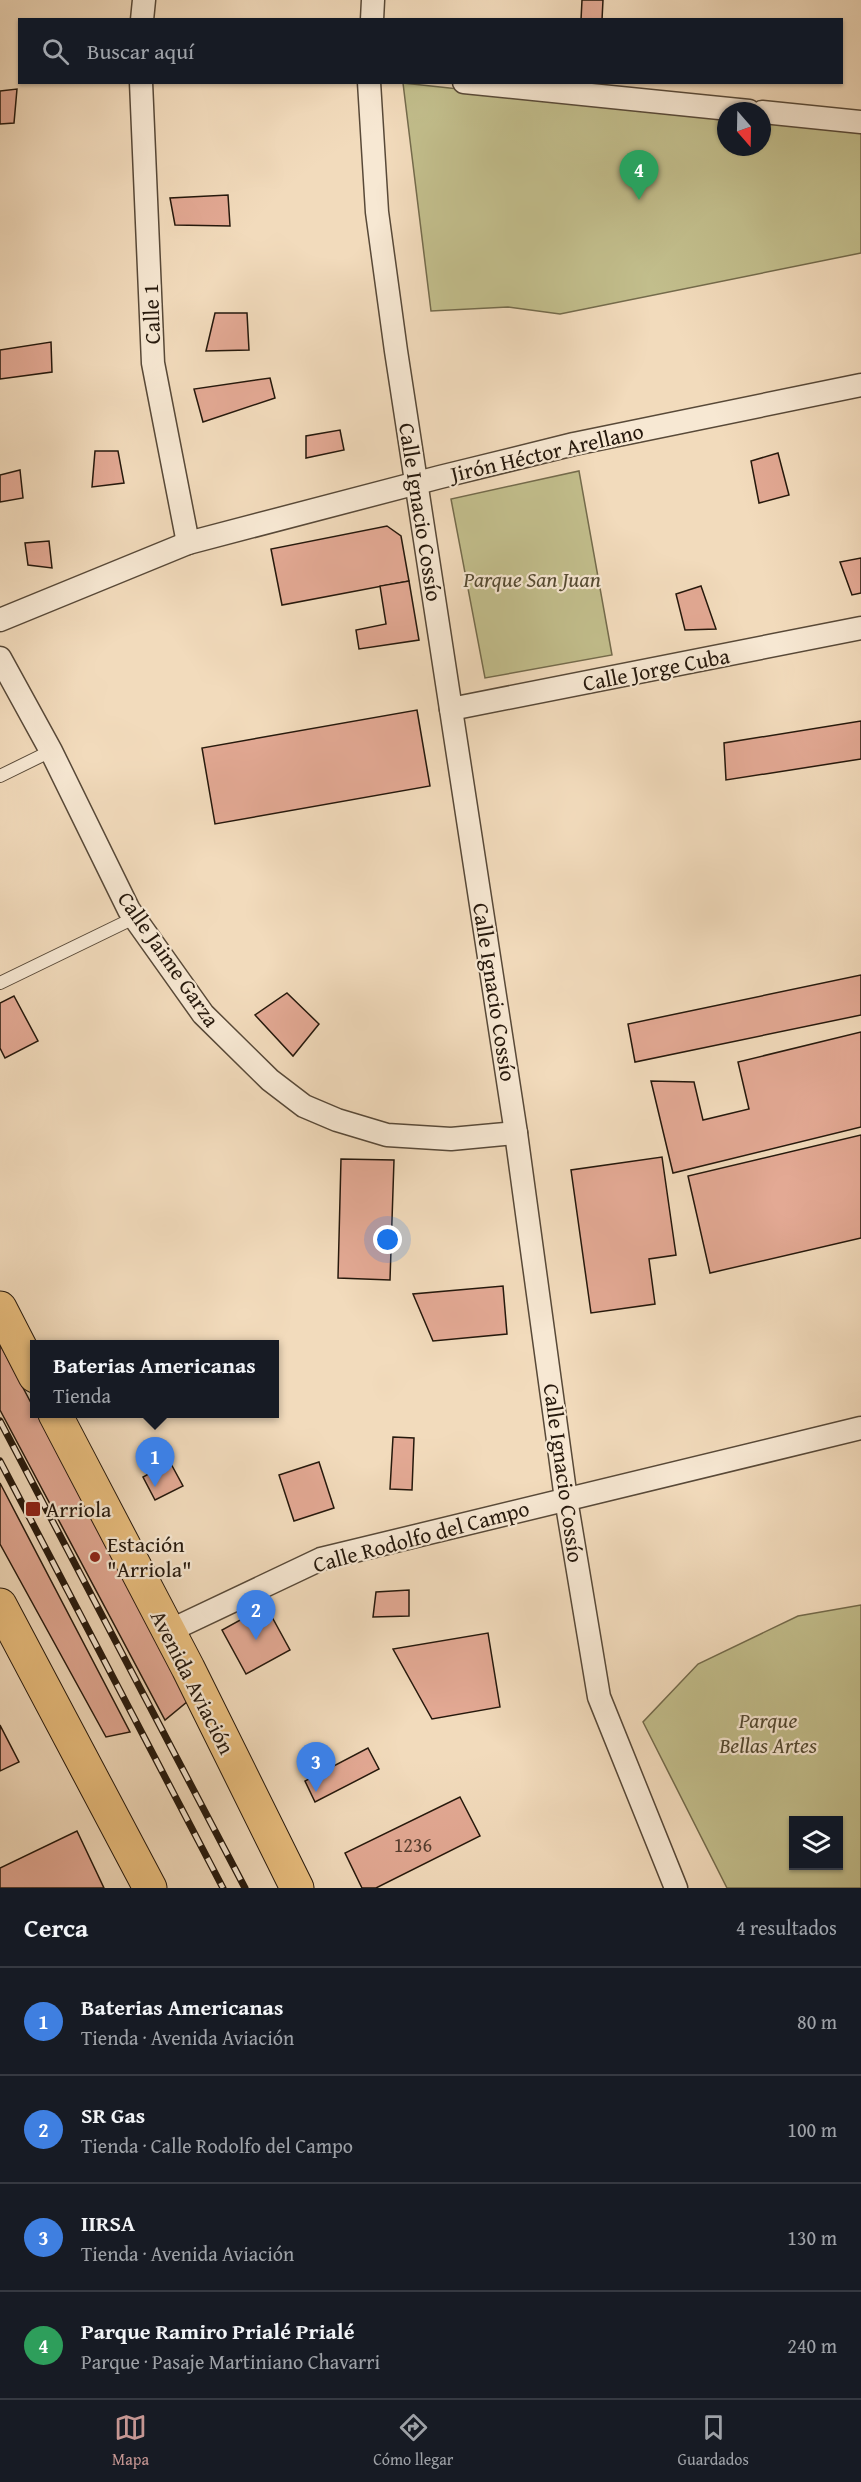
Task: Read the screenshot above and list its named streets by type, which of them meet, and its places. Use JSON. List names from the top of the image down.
{
  "streets": {
    "main road": ["Avenida Aviación"],
    "street": [
      "Calle 1",
      "Jirón Héctor Arellano",
      "Calle Ignacio Cossío",
      "Calle Jorge Cuba",
      "Calle Jaime Garza",
      "Calle Rodolfo del Campo"
    ]
  },
  "crossings": [
    ["Calle 1", "Jirón Héctor Arellano"],
    ["Jirón Héctor Arellano", "Calle Ignacio Cossío"],
    ["Calle Ignacio Cossío", "Calle Jorge Cuba"],
    ["Calle Ignacio Cossío", "Calle Jaime Garza"],
    ["Calle Ignacio Cossío", "Calle Rodolfo del Campo"],
    ["Calle Rodolfo del Campo", "Avenida Aviación"]
  ],
  "parks": ["Parque San Juan", "Parque Bellas Artes"],
  "places": {
    "transit": ["Arriola"],
    "other": ["Estación \"Arriola\""]
  },
  "house_numbers": ["1236"],
  "north": "bottom",
  "page": {
    "search": "Buscar aquí",
    "pins": [
      "4",
      "1",
      "2",
      "3"
    ],
    "popup": ["Baterias Americanas", "Tienda"],
    "heading": ["Cerca", "4 resultados"],
    "list": [
      {
        "mark": "1",
        "name": "Baterias Americanas",
        "note": "Tienda · Avenida Aviación",
        "value": "80 m"
      },
      {
        "mark": "2",
        "name": "SR Gas",
        "note": "Tienda · Calle Rodolfo del Campo",
        "value": "100 m"
      },
      {
        "mark": "3",
        "name": "IIRSA",
        "note": "Tienda · Avenida Aviación",
        "value": "130 m"
      },
      {
        "mark": "4",
        "name": "Parque Ramiro Prialé Prialé",
        "note": "Parque · Pasaje Martiniano Chavarri",
        "value": "240 m"
      }
    ],
    "nav": ["Mapa", "Cómo llegar", "Guardados"]
  }
}
